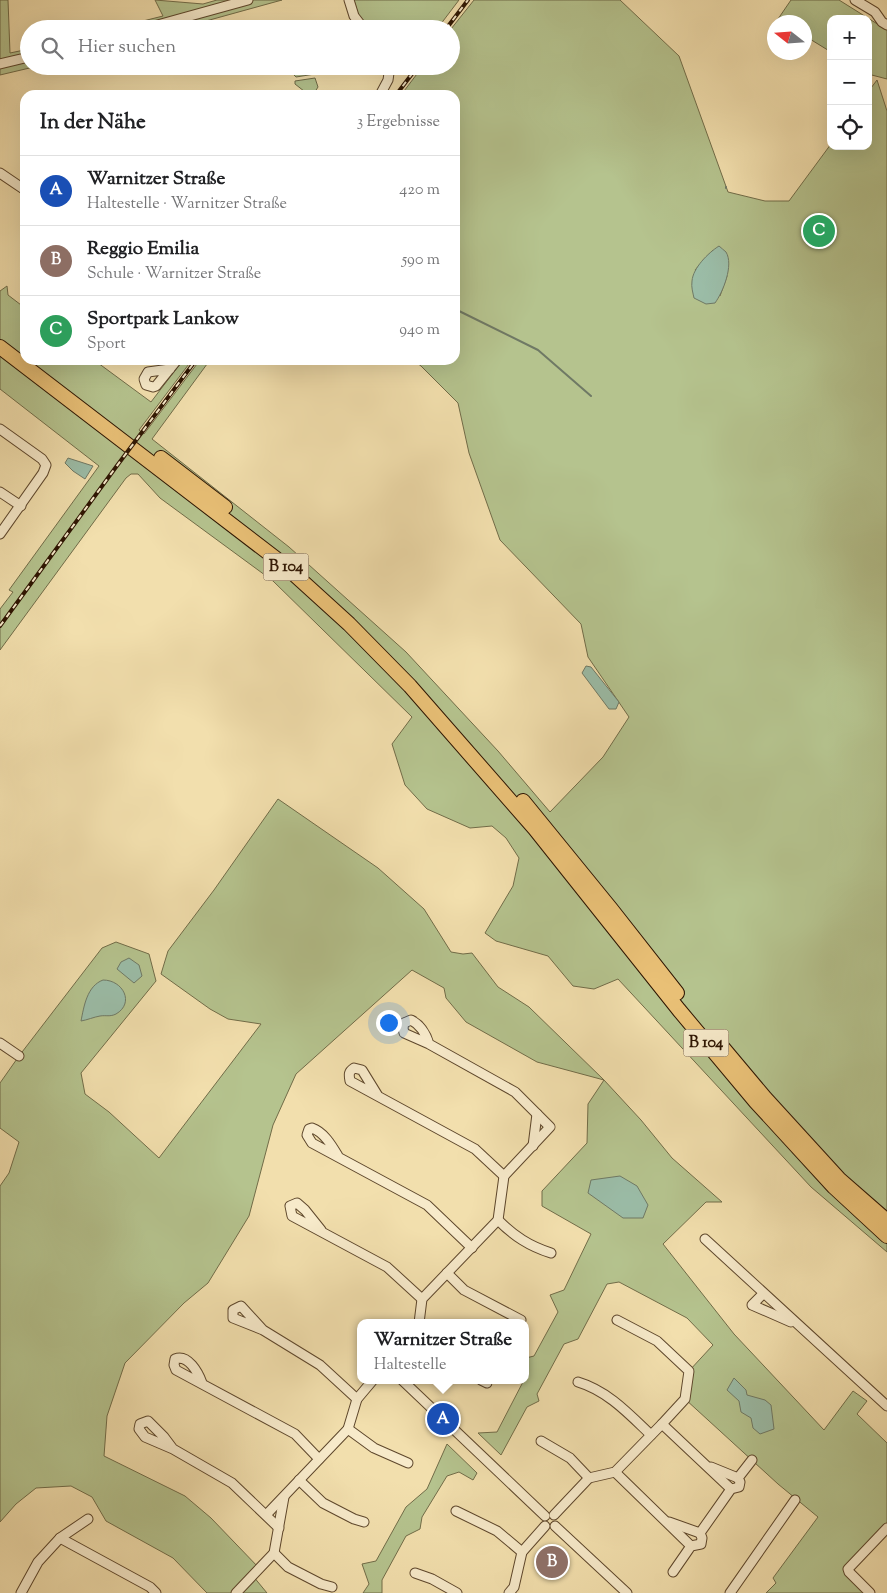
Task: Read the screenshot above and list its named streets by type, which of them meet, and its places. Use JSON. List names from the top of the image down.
{
  "streets": {
    "highway": ["B 104"]
  },
  "north": "left",
  "page": {
    "map_buttons": ["+", "−"],
    "search": "Hier suchen",
    "heading": ["In der Nähe", "3 Ergebnisse"],
    "list": [
      {
        "mark": "A",
        "name": "Warnitzer Straße",
        "note": "Haltestelle · Warnitzer Straße",
        "value": "420 m"
      },
      {
        "mark": "B",
        "name": "Reggio Emilia",
        "note": "Schule · Warnitzer Straße",
        "value": "590 m"
      },
      {
        "mark": "C",
        "name": "Sportpark Lankow",
        "note": "Sport",
        "value": "940 m"
      }
    ],
    "pins": ["C", "A", "B"],
    "popup": ["Warnitzer Straße", "Haltestelle"]
  }
}
